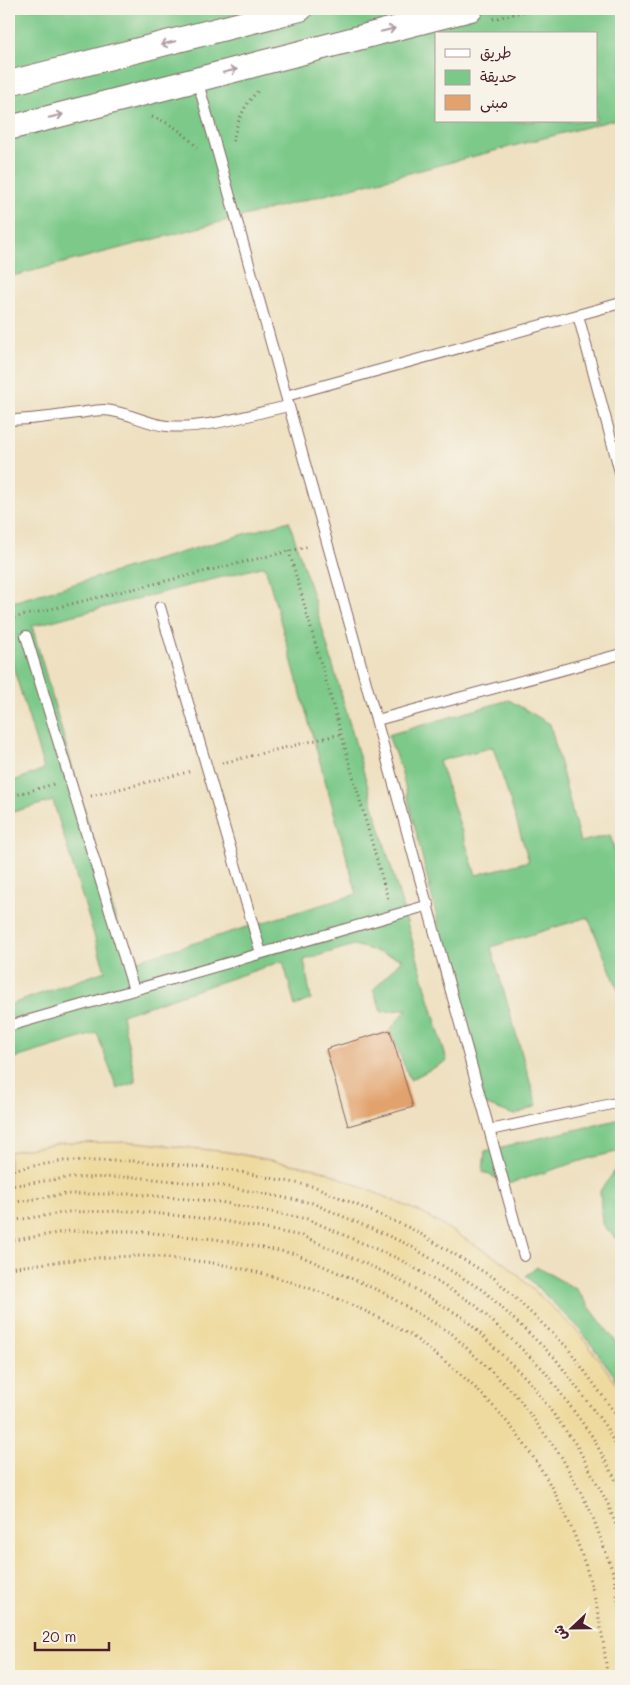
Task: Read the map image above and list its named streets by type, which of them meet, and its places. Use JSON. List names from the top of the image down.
{
  "legend": ["طريق", "حديقة", "مبنى"],
  "scale_bar": "20 m",
  "north": "left"
}
